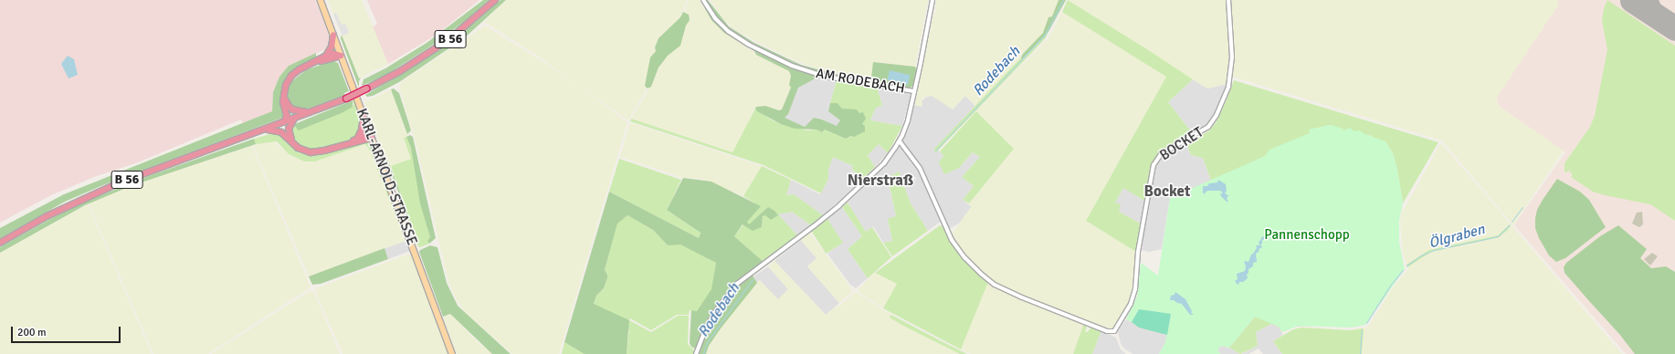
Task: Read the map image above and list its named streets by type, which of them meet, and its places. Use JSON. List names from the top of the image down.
{
  "streets": {
    "highway": ["B 56"],
    "main road": ["KARL-ARNOLD-STRASSE"],
    "street": ["AM RODEBACH", "BOCKET"]
  },
  "crossings": [
    ["AM RODEBACH", "BOCKET"]
  ],
  "districts": ["Nierstraß", "Bocket"],
  "water": ["Rodebach", "Ölgraben"],
  "parks": ["Pannenschopp"],
  "scale_bar": "200 m"
}
